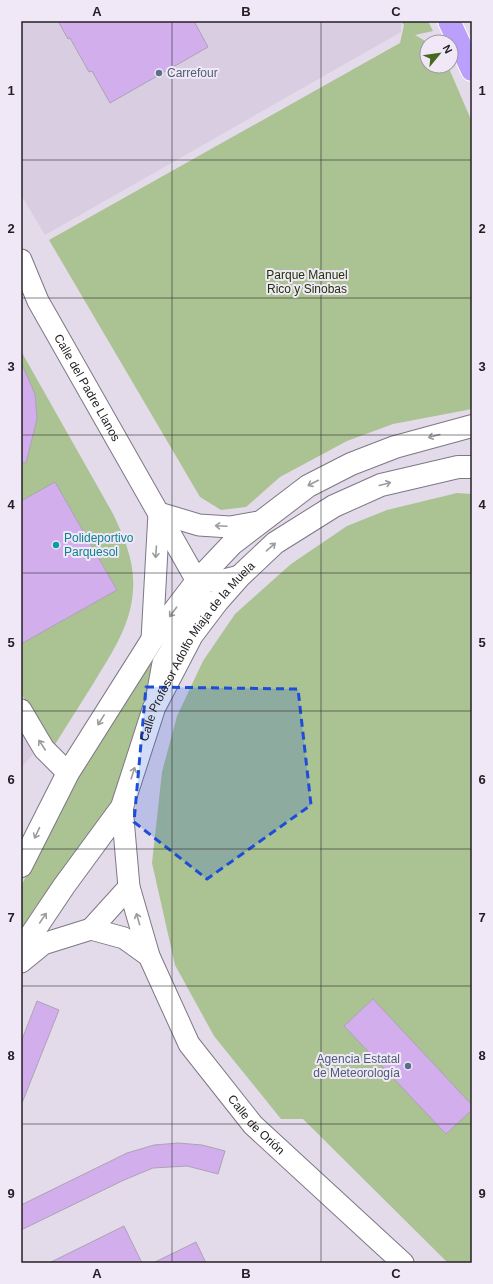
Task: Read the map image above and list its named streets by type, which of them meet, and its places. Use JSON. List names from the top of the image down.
{
  "streets": {
    "street": ["Calle del Padre Llanos", "Calle Profesor Adolfo Miaja de la Muela", "Calle de Orión"]
  },
  "crossings": [
    ["Calle del Padre Llanos", "Calle Profesor Adolfo Miaja de la Muela"],
    ["Calle Profesor Adolfo Miaja de la Muela", "Calle de Orión"]
  ],
  "parks": ["Parque Manuel Rico y Sinobas"],
  "places": ["Carrefour", "Polideportivo Parquesol", "Agencia Estatal de Meteorología"],
  "north": "top right",
  "grid": {
    "columns": ["A", "B", "C"],
    "rows": [
      "1",
      "2",
      "3",
      "4",
      "5",
      "6",
      "7",
      "8",
      "9"
    ]
  }
}
